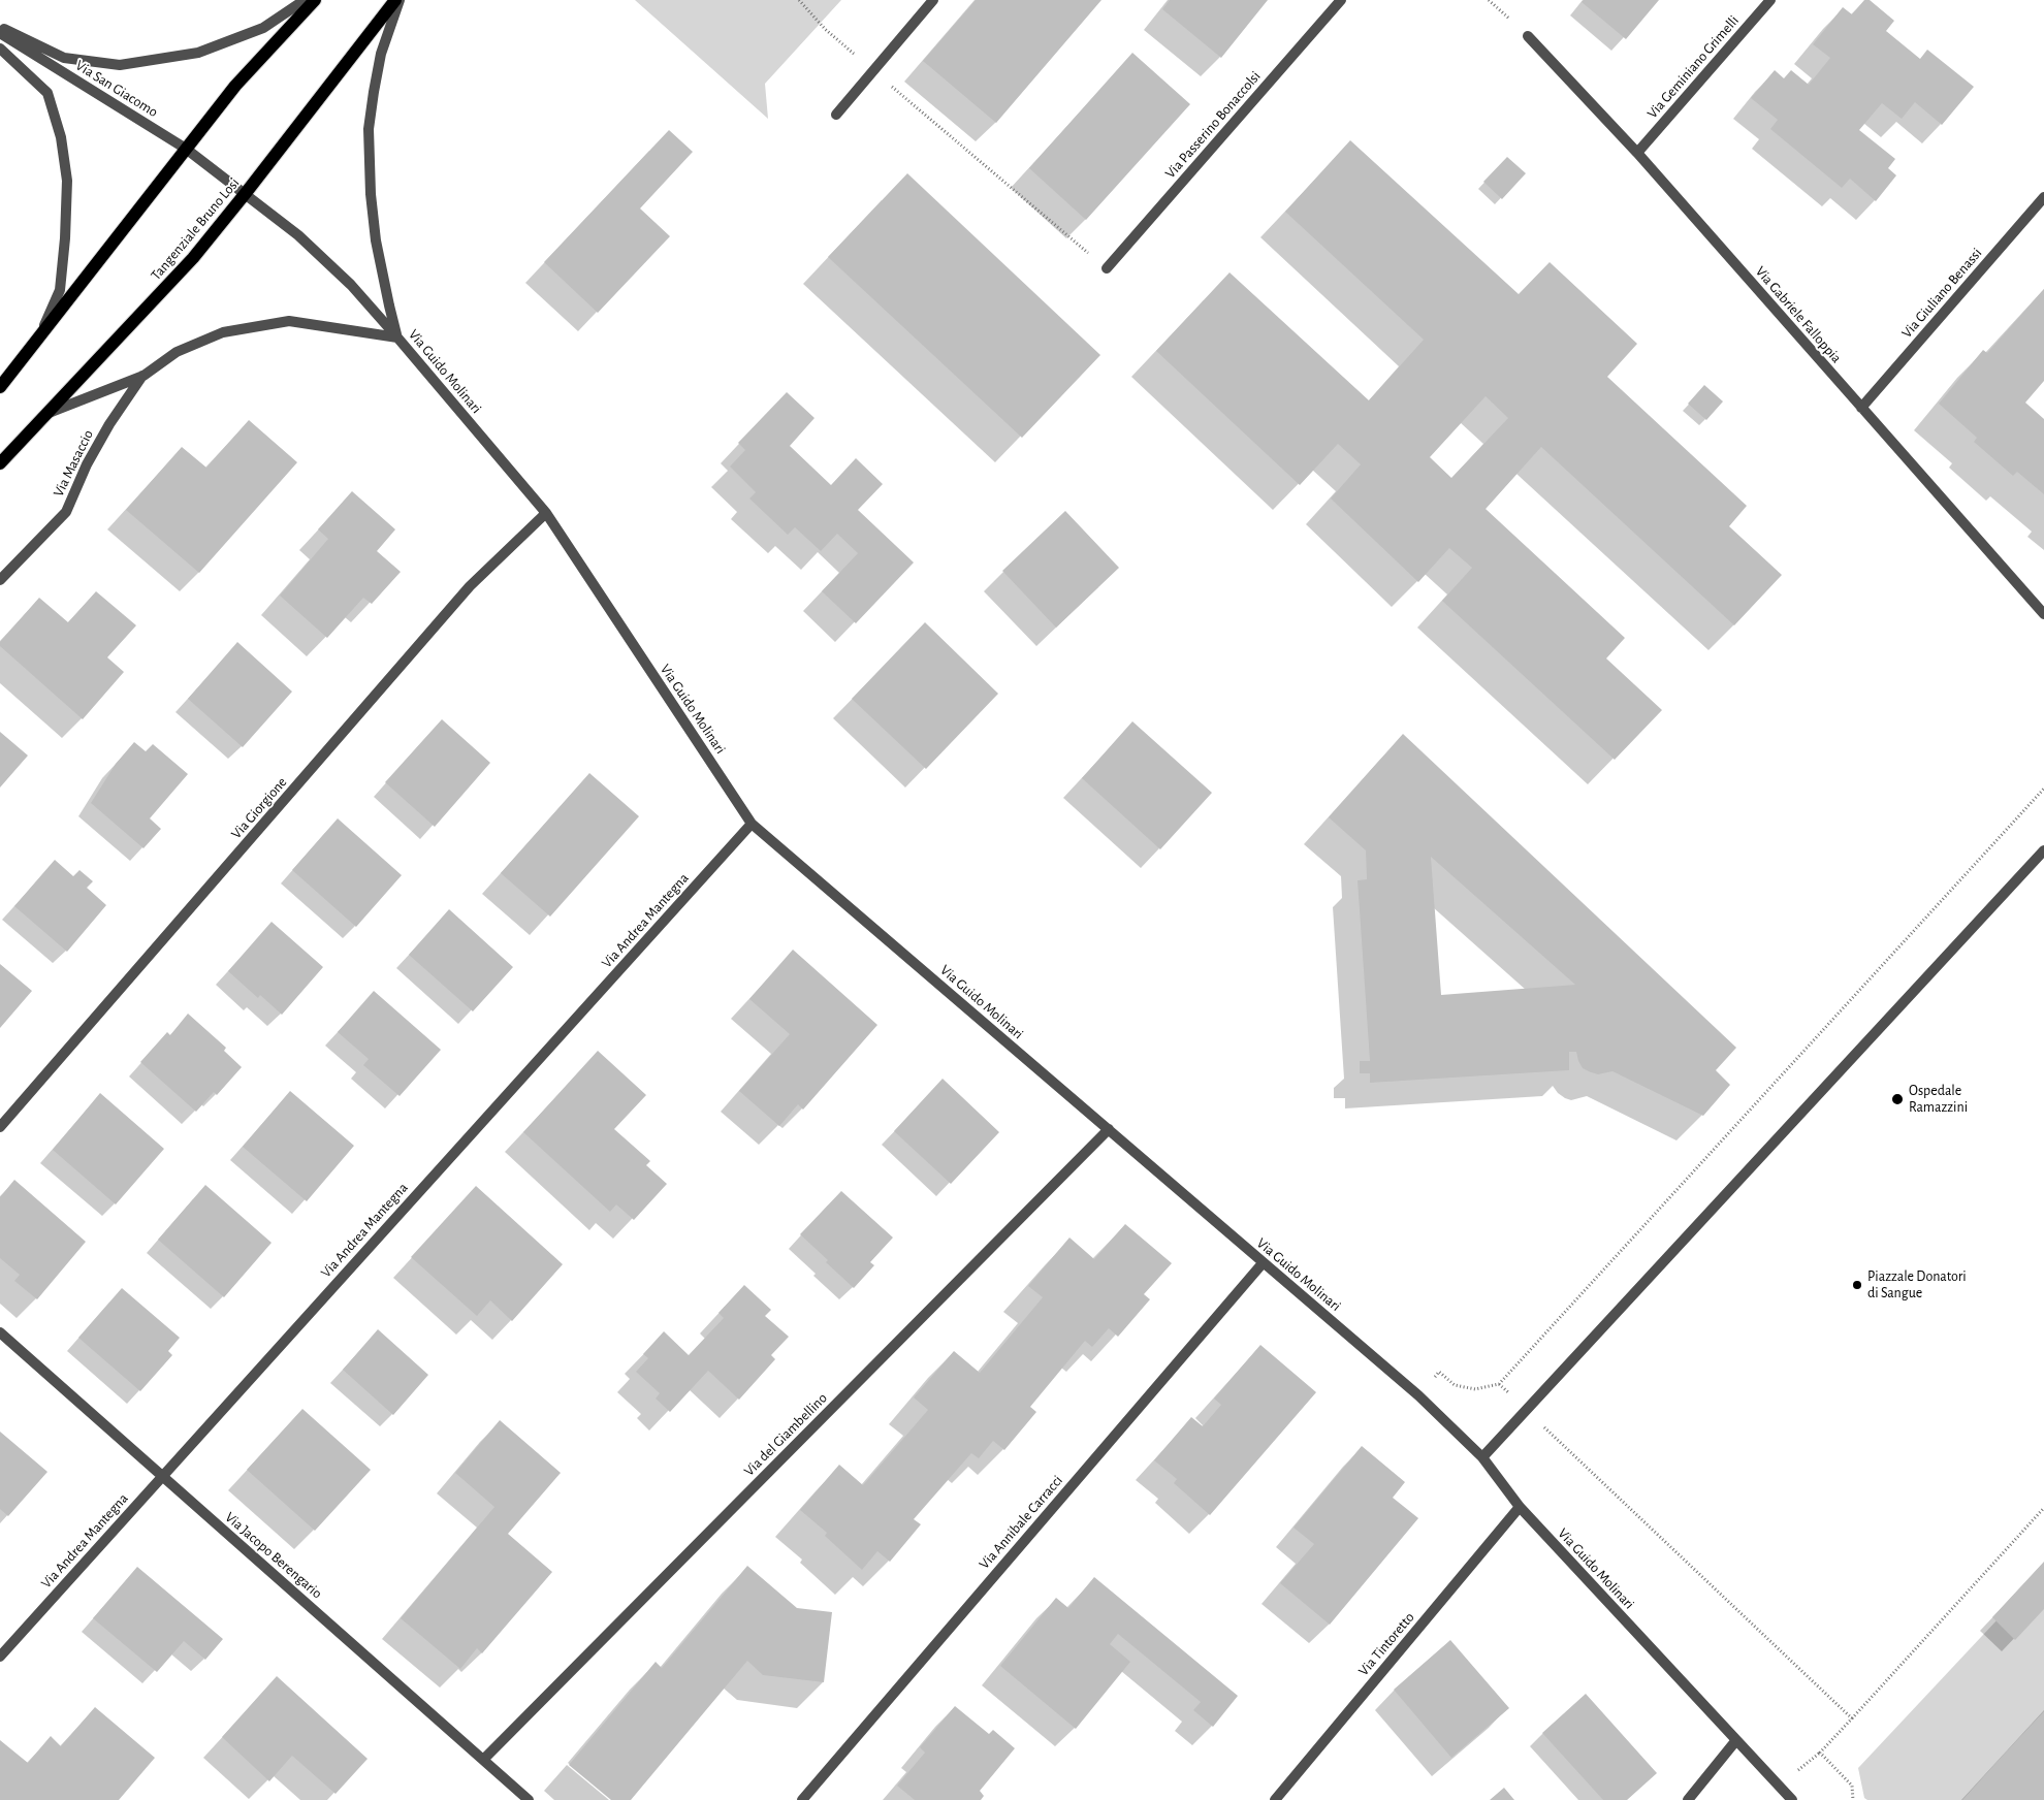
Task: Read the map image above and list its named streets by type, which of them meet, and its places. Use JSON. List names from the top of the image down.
{
  "streets": {
    "main road": ["Tangenziale Bruno Losi"],
    "street": [
      "Via Geminiano Grimelli",
      "Via San Giacomo",
      "Via Passerino Bonaccolsi",
      "Via Giuliano Benassi",
      "Via Gabriele Falloppia",
      "Via Guido Molinari",
      "Via Masaccio",
      "Via Giorgione",
      "Via Andrea Mantegna",
      "Via del Giambellino",
      "Via Annibale Carracci",
      "Via Jacopo Berengario",
      "Via Tintoretto"
    ]
  },
  "crossings": [
    ["Via Geminiano Grimelli", "Via Gabriele Falloppia"],
    ["Via San Giacomo", "Via Guido Molinari"],
    ["Tangenziale Bruno Losi", "Via Guido Molinari"],
    ["Via Giuliano Benassi", "Via Gabriele Falloppia"],
    ["Via Guido Molinari", "Via Giorgione"],
    ["Via Guido Molinari", "Via Andrea Mantegna"],
    ["Via Guido Molinari", "Via del Giambellino"],
    ["Via Guido Molinari", "Via Annibale Carracci"],
    ["Via Guido Molinari", "Via Tintoretto"],
    ["Via Andrea Mantegna", "Via Jacopo Berengario"],
    ["Via del Giambellino", "Via Jacopo Berengario"]
  ],
  "places": ["Ospedale Ramazzini", "Piazzale Donatori di Sangue"]
}
